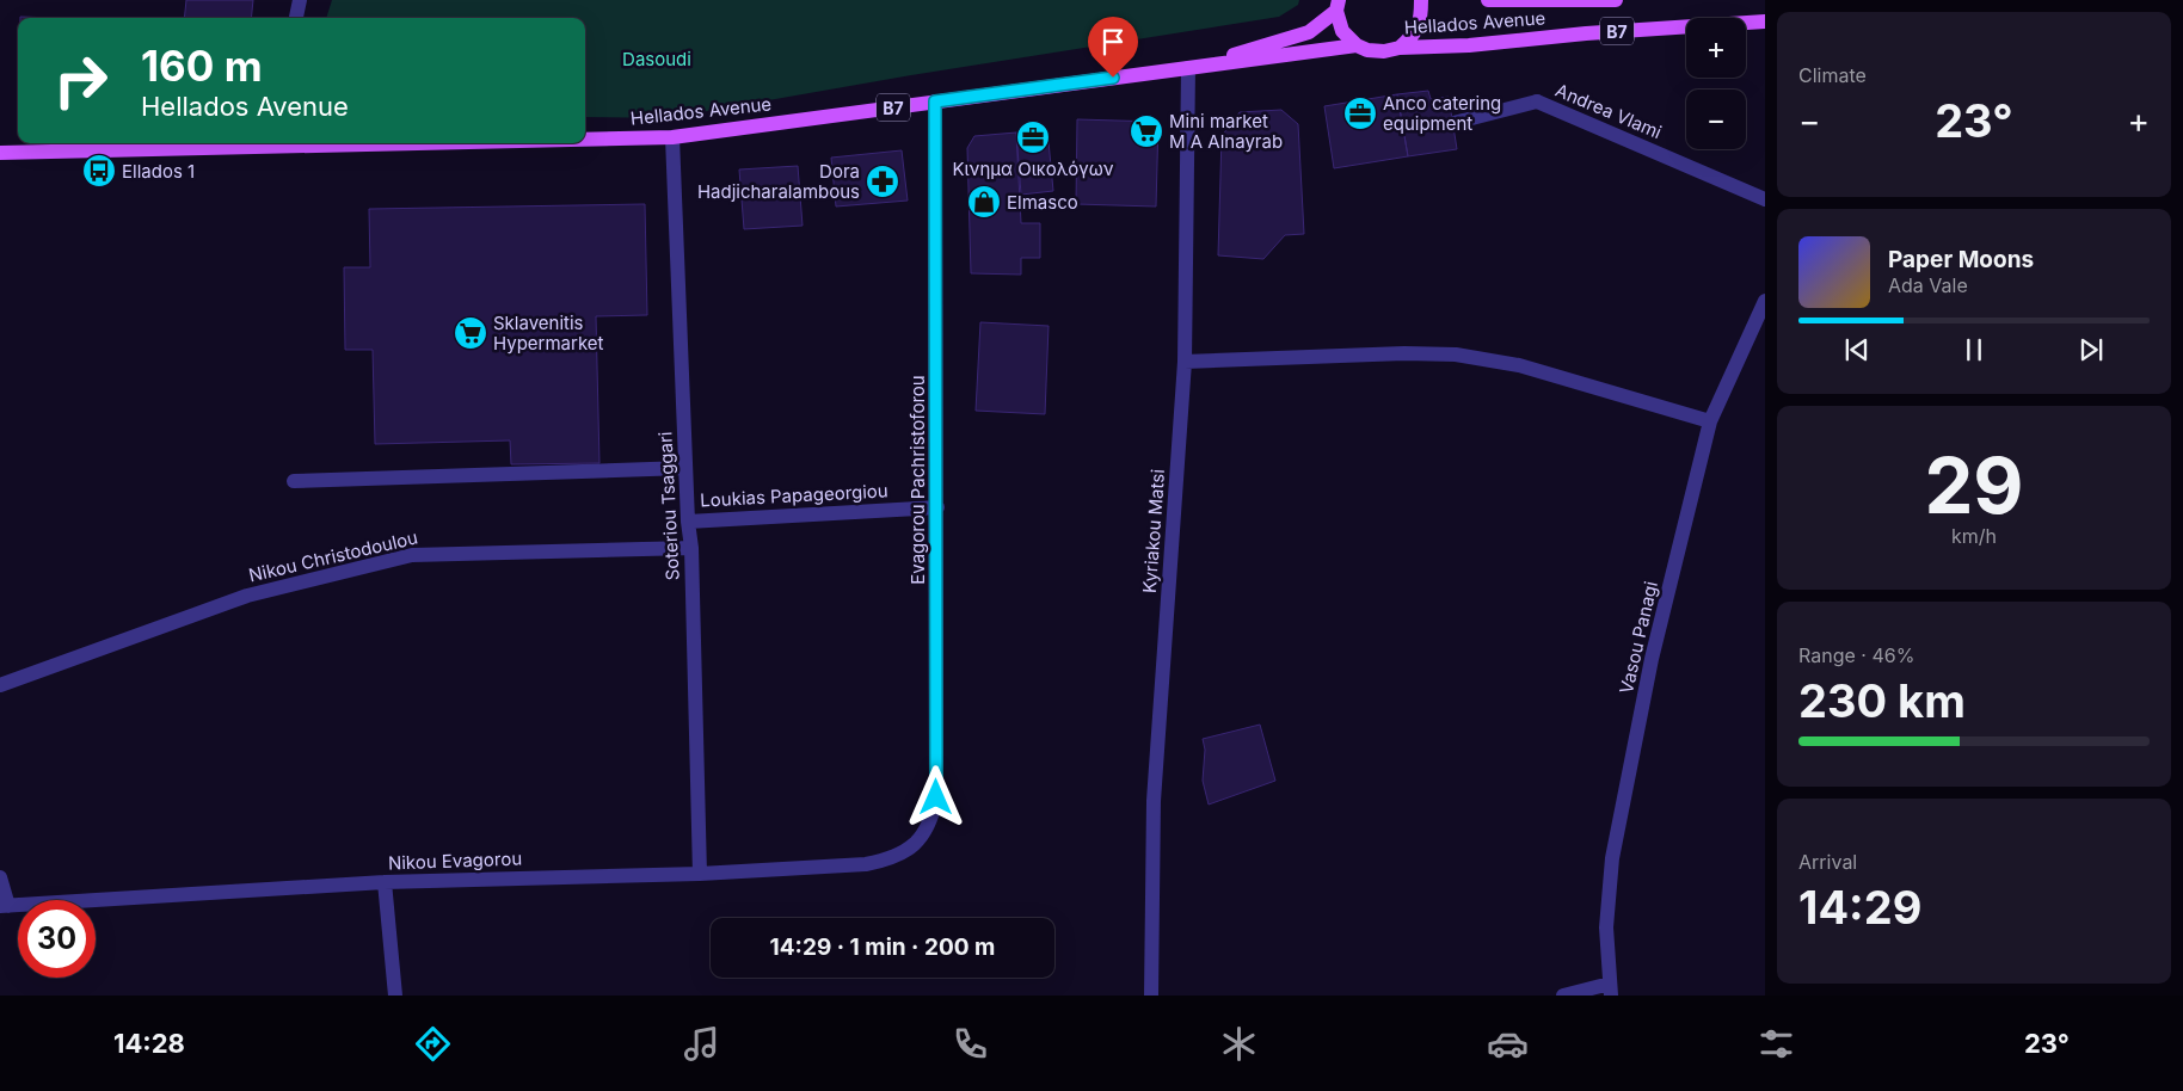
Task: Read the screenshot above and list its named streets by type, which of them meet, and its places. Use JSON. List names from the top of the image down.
{
  "streets": {
    "main road": ["Hellados Avenue", "B7"],
    "street": [
      "Andrea Vlami",
      "Evagorou Pachristoforou",
      "Loukias Papageorgiou",
      "Soteriou Tsaggari",
      "Kyriakou Matsi",
      "Nikou Christodoulou",
      "Vasou Panagi",
      "Nikou Evagorou"
    ]
  },
  "crossings": [
    ["Hellados Avenue", "B7"],
    ["Hellados Avenue", "Evagorou Pachristoforou"],
    ["Hellados Avenue", "Soteriou Tsaggari"],
    ["Hellados Avenue", "Kyriakou Matsi"],
    ["Evagorou Pachristoforou", "Loukias Papageorgiou"],
    ["Evagorou Pachristoforou", "Nikou Evagorou"],
    ["Loukias Papageorgiou", "Soteriou Tsaggari"],
    ["Soteriou Tsaggari", "Nikou Christodoulou"],
    ["Soteriou Tsaggari", "Nikou Evagorou"]
  ],
  "parks": ["Dasoudi"],
  "places": {
    "office": ["Anco catering equipment", "Κινημα Οικολόγων"],
    "supermarket": ["Mini market M A Alnayrab", "Sklavenitis Hypermarket"],
    "bus stop": ["Ellados 1"],
    "pharmacy": ["Dora Hadjicharalambous"],
    "shop": ["Elmasco"]
  },
  "page": {
    "tile": [
      "Climate",
      ["29", "km/h"],
      ["Range · 46%", "230 km"],
      ["Arrival", "14:29"]
    ],
    "map_buttons": ["+", "−"],
    "turn": ["160 m", "Hellados Avenue"],
    "heat": ["−", "23°", "+"],
    "song": ["Paper Moons", "Ada Vale"],
    "limit": "30",
    "trip": "14:29 · 1 min · 200 m",
    "tabs": ["14:28", "23°"]
  }
}
